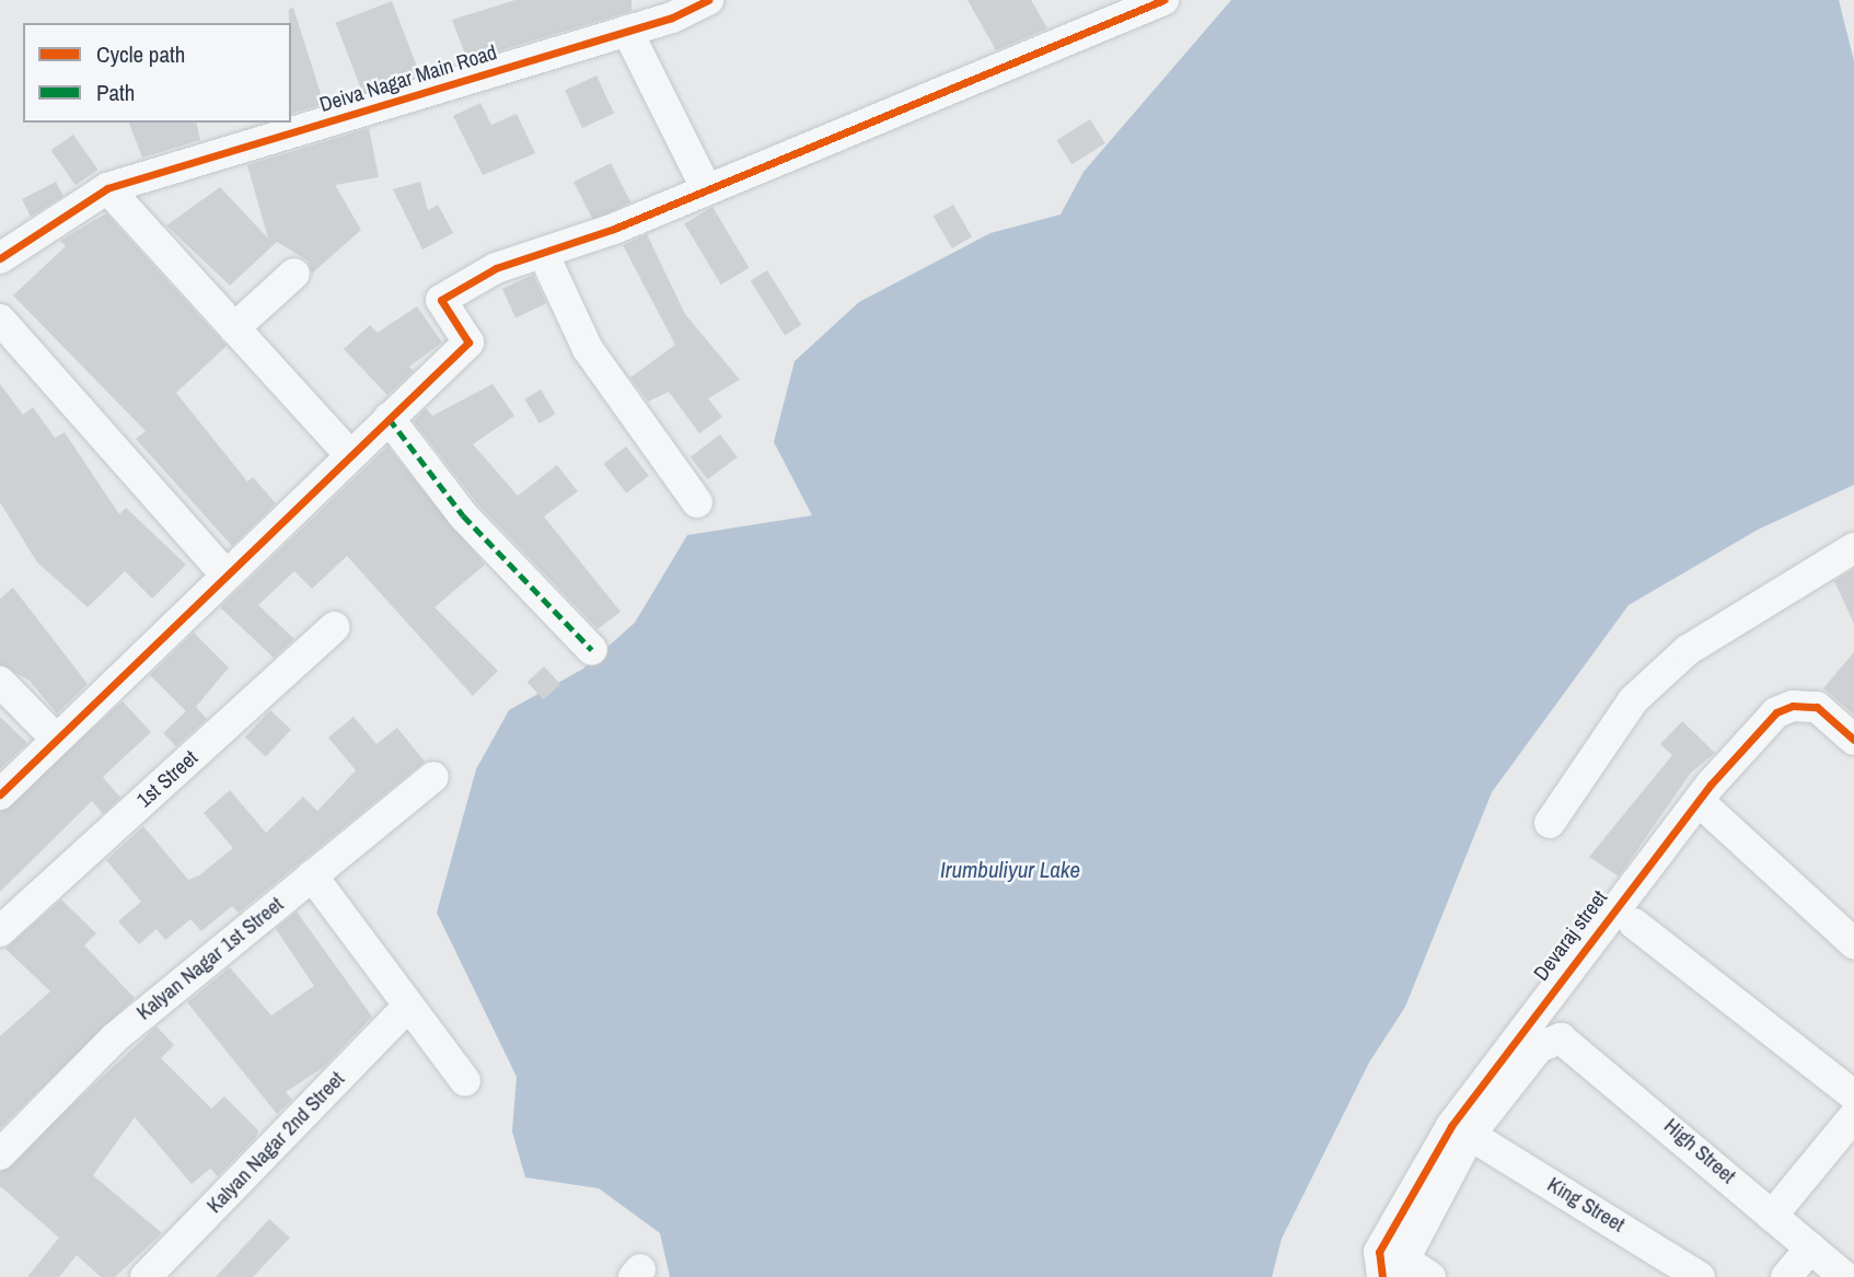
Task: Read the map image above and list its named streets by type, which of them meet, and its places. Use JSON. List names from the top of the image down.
{
  "streets": {
    "street": [
      "Deiva Nagar Main Road",
      "1st Street",
      "Devaraj street",
      "Kalyan Nagar 1st Street",
      "Kalyan Nagar 2nd Street",
      "High Street",
      "King Street"
    ]
  },
  "crossings": [
    ["High Street", "King Street"]
  ],
  "water": ["Irumbuliyur Lake"],
  "legend": ["Cycle path", "Path"]
}
